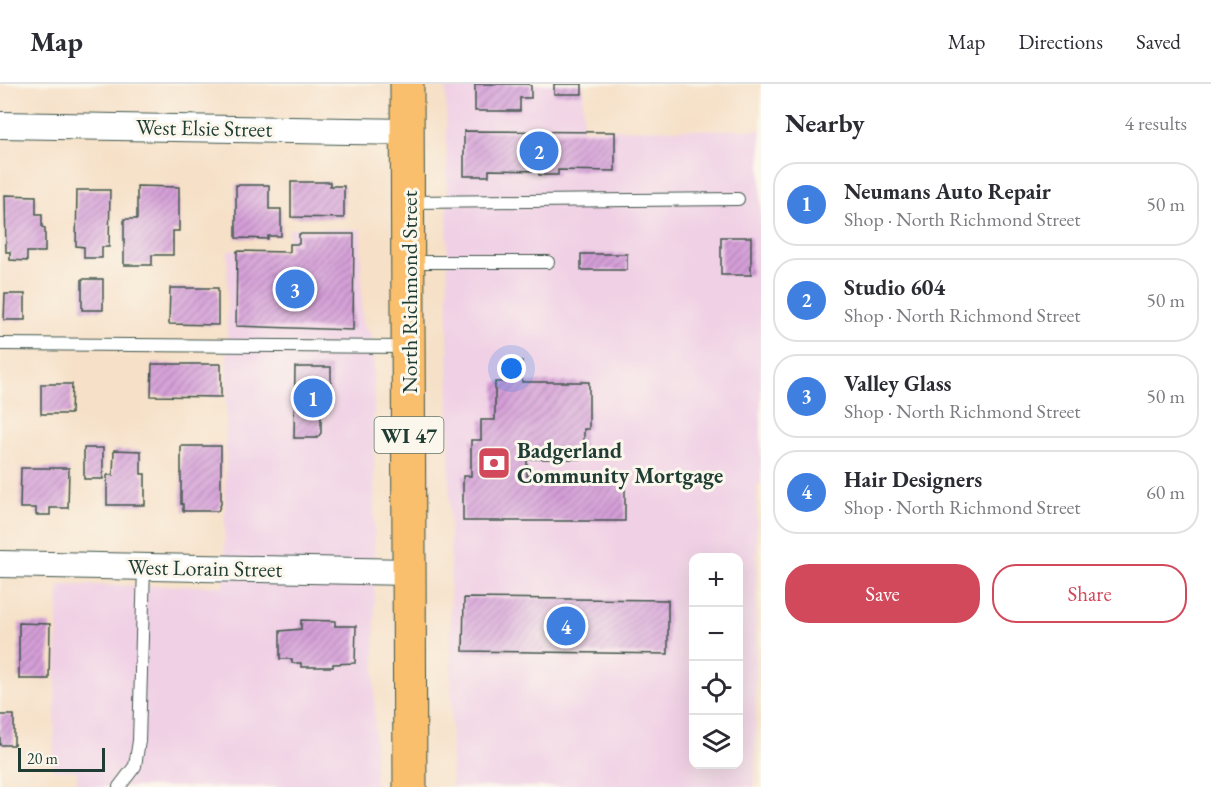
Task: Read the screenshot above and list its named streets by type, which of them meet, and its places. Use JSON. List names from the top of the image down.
{
  "streets": {
    "main road": ["North Richmond Street", "WI 47"],
    "street": ["West Elsie Street", "West Lorain Street"]
  },
  "crossings": [
    ["West Elsie Street", "North Richmond Street"],
    ["North Richmond Street", "West Lorain Street"]
  ],
  "places": {
    "bank": ["Badgerland Community Mortgage"]
  },
  "scale_bar": "20 m",
  "page": {
    "header": "Map",
    "nav": ["Map", "Directions", "Saved"],
    "heading": ["Nearby", "4 results"],
    "pins": [
      "2",
      "3",
      "1",
      "4"
    ],
    "list": [
      {
        "mark": "1",
        "name": "Neumans Auto Repair",
        "note": "Shop · North Richmond Street",
        "value": "50 m"
      },
      {
        "mark": "2",
        "name": "Studio 604",
        "note": "Shop · North Richmond Street",
        "value": "50 m"
      },
      {
        "mark": "3",
        "name": "Valley Glass",
        "note": "Shop · North Richmond Street",
        "value": "50 m"
      },
      {
        "mark": "4",
        "name": "Hair Designers",
        "note": "Shop · North Richmond Street",
        "value": "60 m"
      }
    ],
    "buttons": ["Save", "Share"],
    "map_buttons": ["+", "−"],
    "scale": "20 m"
  }
}
